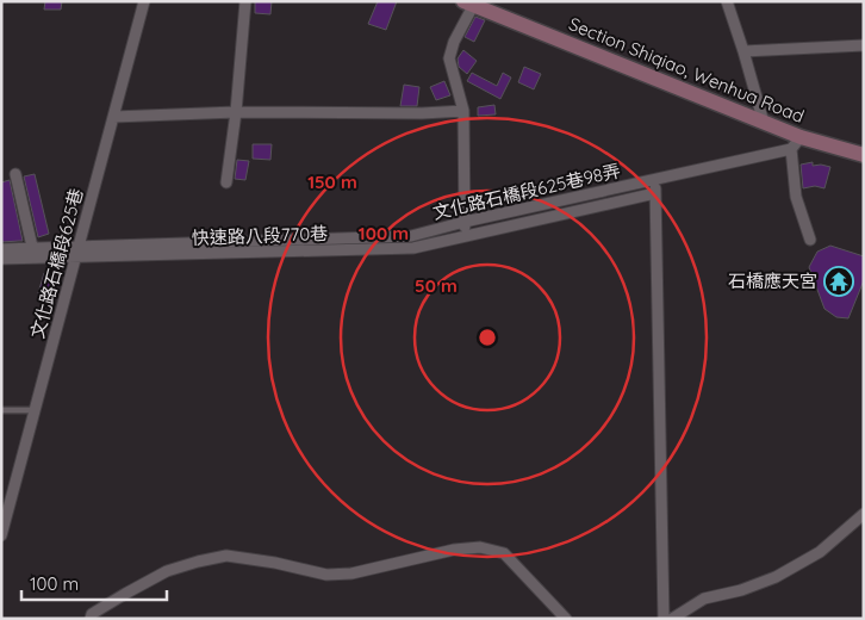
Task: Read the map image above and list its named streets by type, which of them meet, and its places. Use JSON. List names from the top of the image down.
{
  "streets": {
    "main road": ["Section Shiqiao, Wenhua Road"],
    "street": ["文化路石橋段625巷98弄", "快速路八段770巷", "文化路石橋段625巷"]
  },
  "crossings": [
    ["Section Shiqiao, Wenhua Road", "文化路石橋段625巷98弄"],
    ["文化路石橋段625巷98弄", "快速路八段770巷"],
    ["文化路石橋段625巷98弄", "文化路石橋段625巷"],
    ["快速路八段770巷", "文化路石橋段625巷"]
  ],
  "places": {
    "temple": ["石橋應天宮"]
  },
  "scale_bar": "100 m",
  "rings": ["150 m", "100 m", "50 m"]
}
